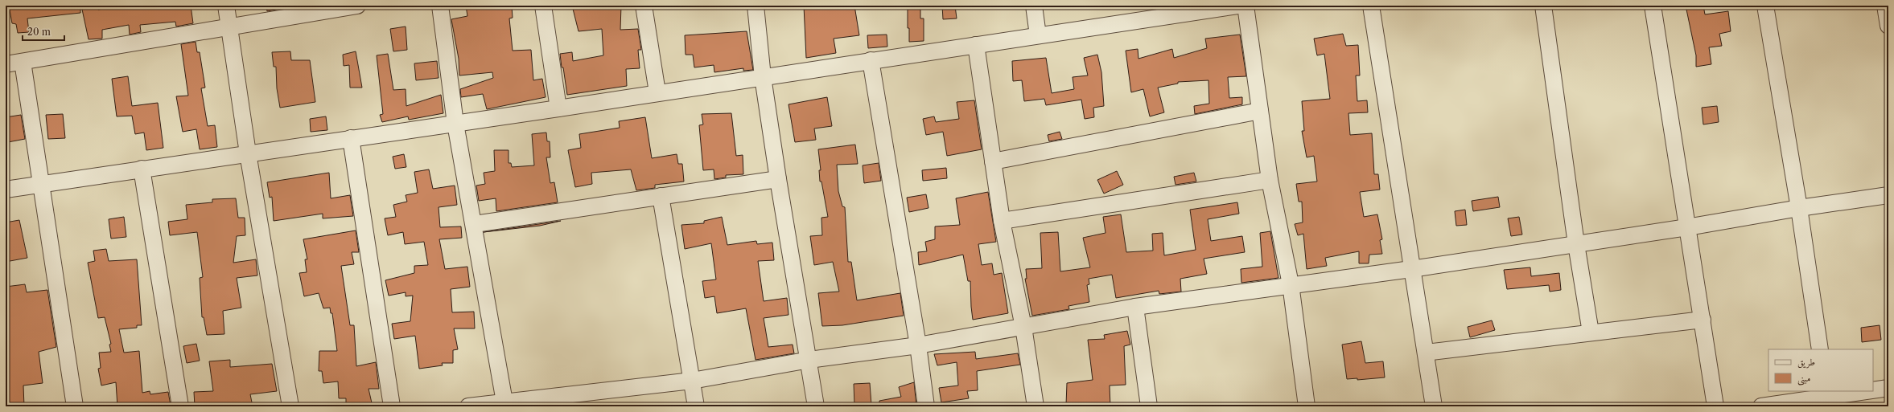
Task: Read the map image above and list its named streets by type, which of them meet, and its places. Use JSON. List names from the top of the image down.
{
  "legend": ["طريق", "مبنى"],
  "scale_bar": "20 m"
}
